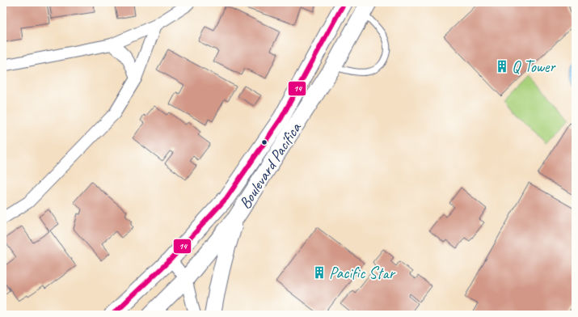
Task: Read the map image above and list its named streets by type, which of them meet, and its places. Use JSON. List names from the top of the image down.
{
  "streets": {
    "street": ["Boulevard Pacífica"]
  },
  "places": {
    "building": ["Q Tower", "Pacific Star"]
  },
  "lines": ["transit line 14"]
}
